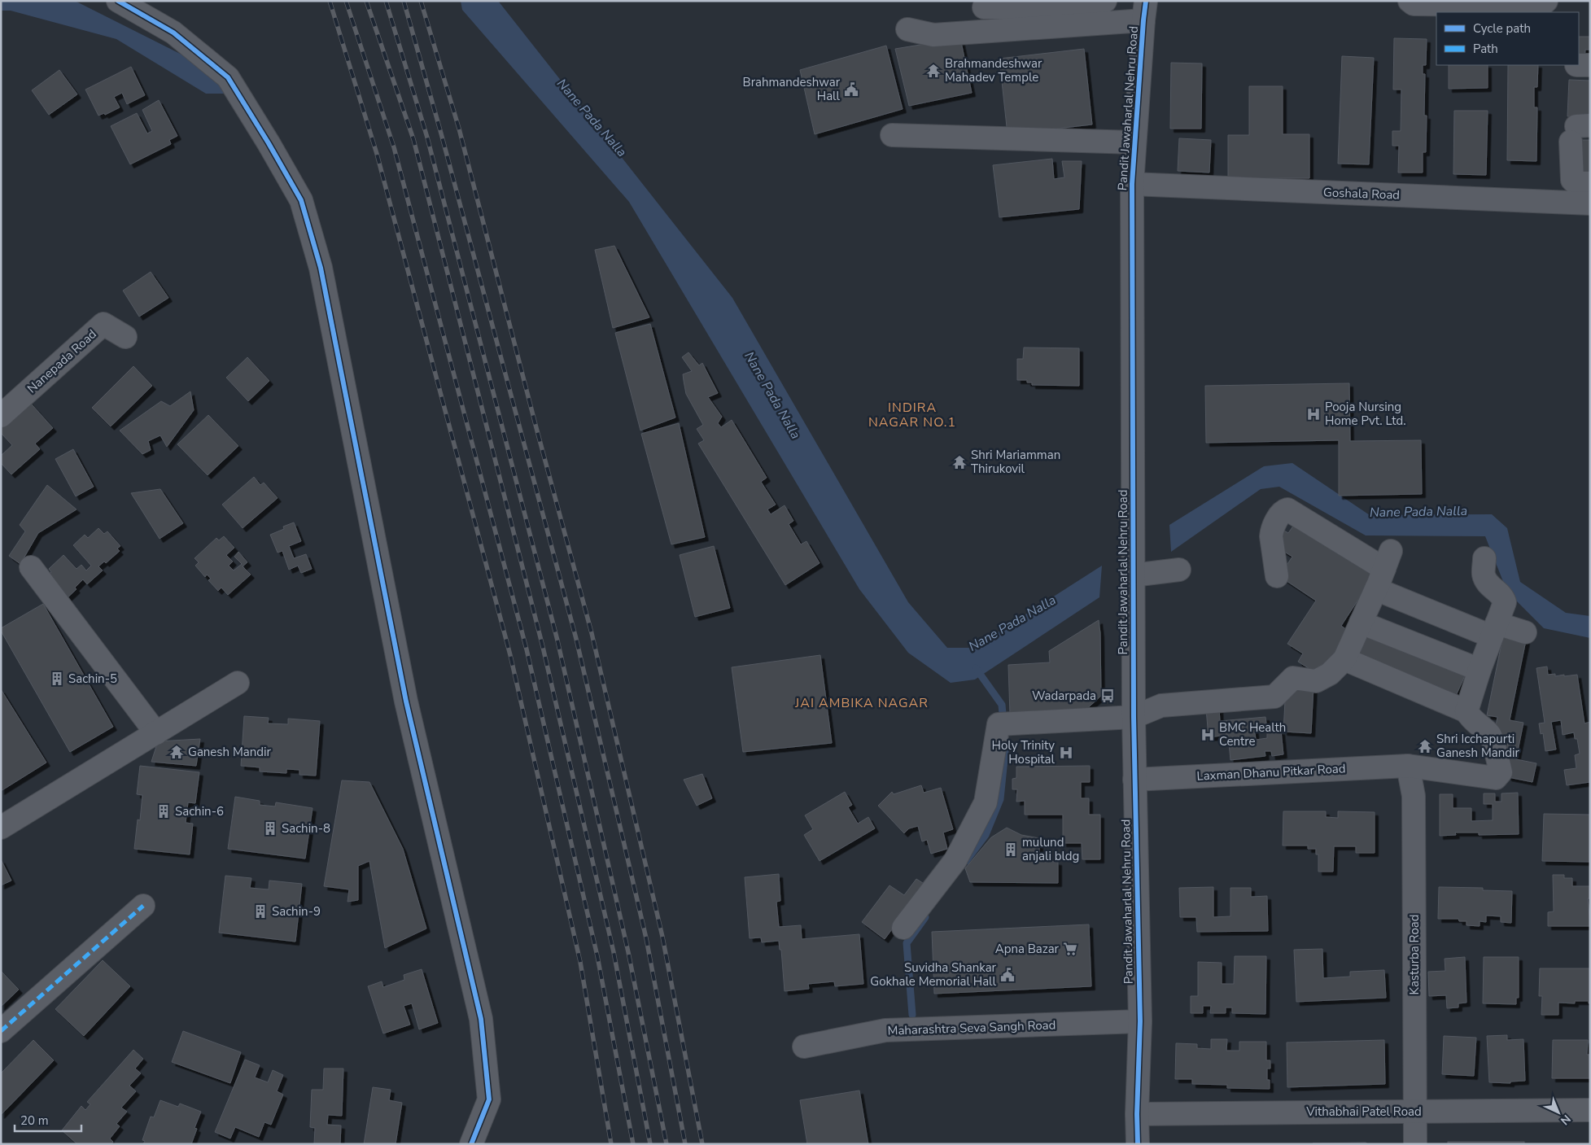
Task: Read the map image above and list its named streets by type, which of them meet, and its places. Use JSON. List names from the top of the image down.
{
  "streets": {
    "street": [
      "Pandit Jawaharlal Nehru Road",
      "Goshala Road",
      "Nanepada Road",
      "Laxman Dhanu Pitkar Road",
      "Kasturba Road",
      "Maharashtra Seva Sangh Road",
      "Vithabhai Patel Road"
    ]
  },
  "crossings": [
    ["Pandit Jawaharlal Nehru Road", "Goshala Road"],
    ["Pandit Jawaharlal Nehru Road", "Laxman Dhanu Pitkar Road"],
    ["Pandit Jawaharlal Nehru Road", "Maharashtra Seva Sangh Road"],
    ["Pandit Jawaharlal Nehru Road", "Vithabhai Patel Road"],
    ["Laxman Dhanu Pitkar Road", "Kasturba Road"],
    ["Kasturba Road", "Vithabhai Patel Road"]
  ],
  "districts": ["INDIRA NAGAR NO.1", "JAI AMBIKA NAGAR"],
  "water": ["Nane Pada Nalla"],
  "places": {
    "temple": [
      "Brahmandeshwar Mahadev Temple",
      "Shri Mariamman Thirukovil",
      "Shri Icchapurti Ganesh Mandir",
      "Ganesh Mandir"
    ],
    "public building": ["Brahmandeshwar Hall", "Suvidha Shankar Gokhale Memorial Hall"],
    "hospital": ["Pooja Nursing Home Pvt. Ltd.", "BMC Health Centre", "Holy Trinity Hospital"],
    "building": [
      "Sachin-5",
      "Sachin-6",
      "Sachin-8",
      "mulund anjali bldg",
      "Sachin-9"
    ],
    "bus stop": ["Wadarpada"],
    "supermarket": ["Apna Bazar"]
  },
  "legend": ["Cycle path", "Path"],
  "scale_bar": "20 m",
  "north": "bottom right"
}
